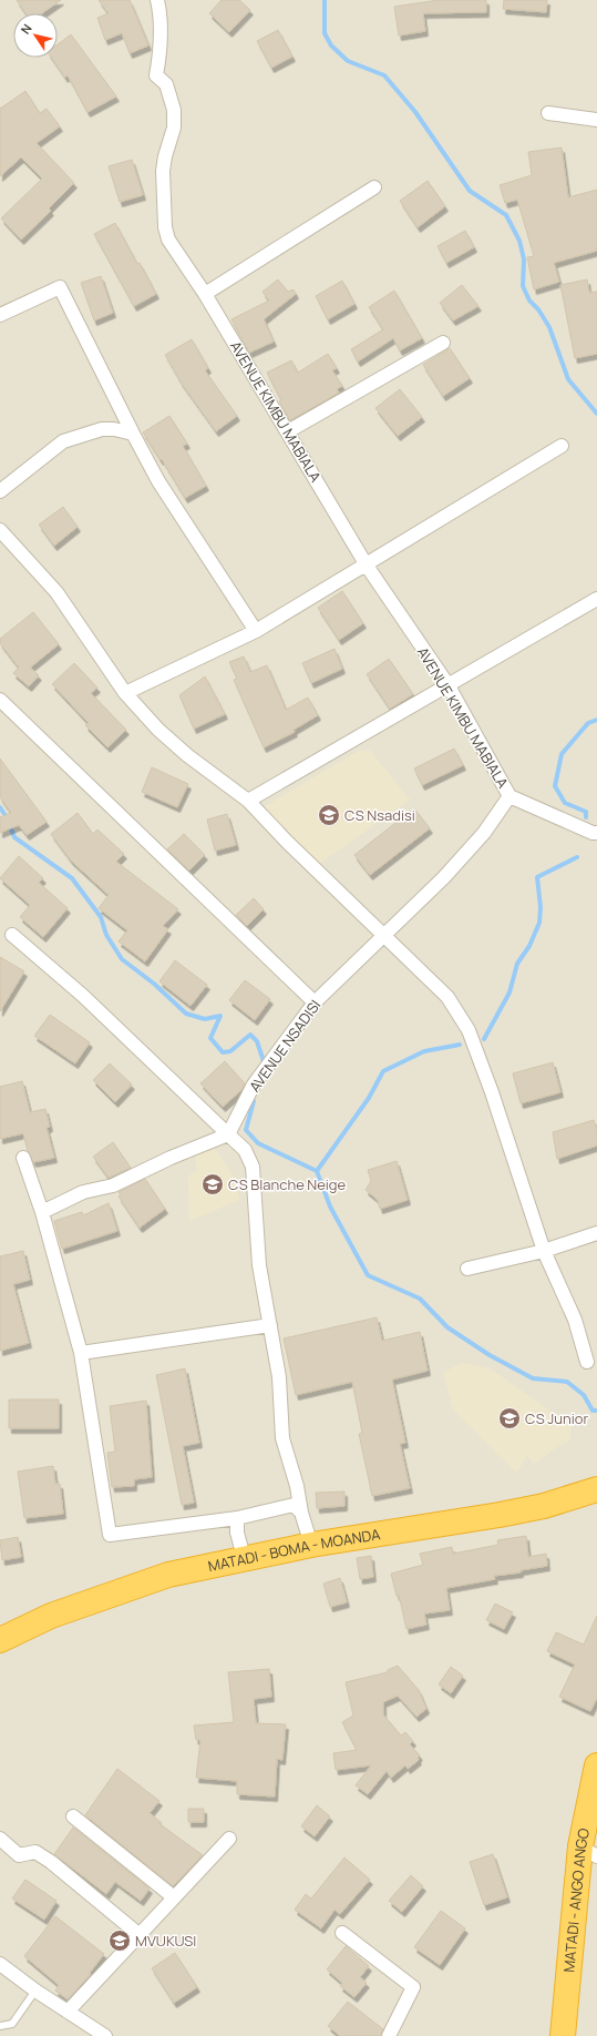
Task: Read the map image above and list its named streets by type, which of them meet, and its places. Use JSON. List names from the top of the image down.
{
  "streets": {
    "highway": ["MATADI - BOMA - MOANDA", "MATADI - ANGO ANGO"],
    "street": ["AVENUE KIMBU MABIALA", "AVENUE NSADISI"]
  },
  "crossings": [
    ["AVENUE KIMBU MABIALA", "AVENUE NSADISI"]
  ],
  "places": {
    "school or university": [
      "CS Nsadisi",
      "CS Blanche Neige",
      "CS Junior",
      "MVUKUSI"
    ]
  },
  "north": "top left"
}
